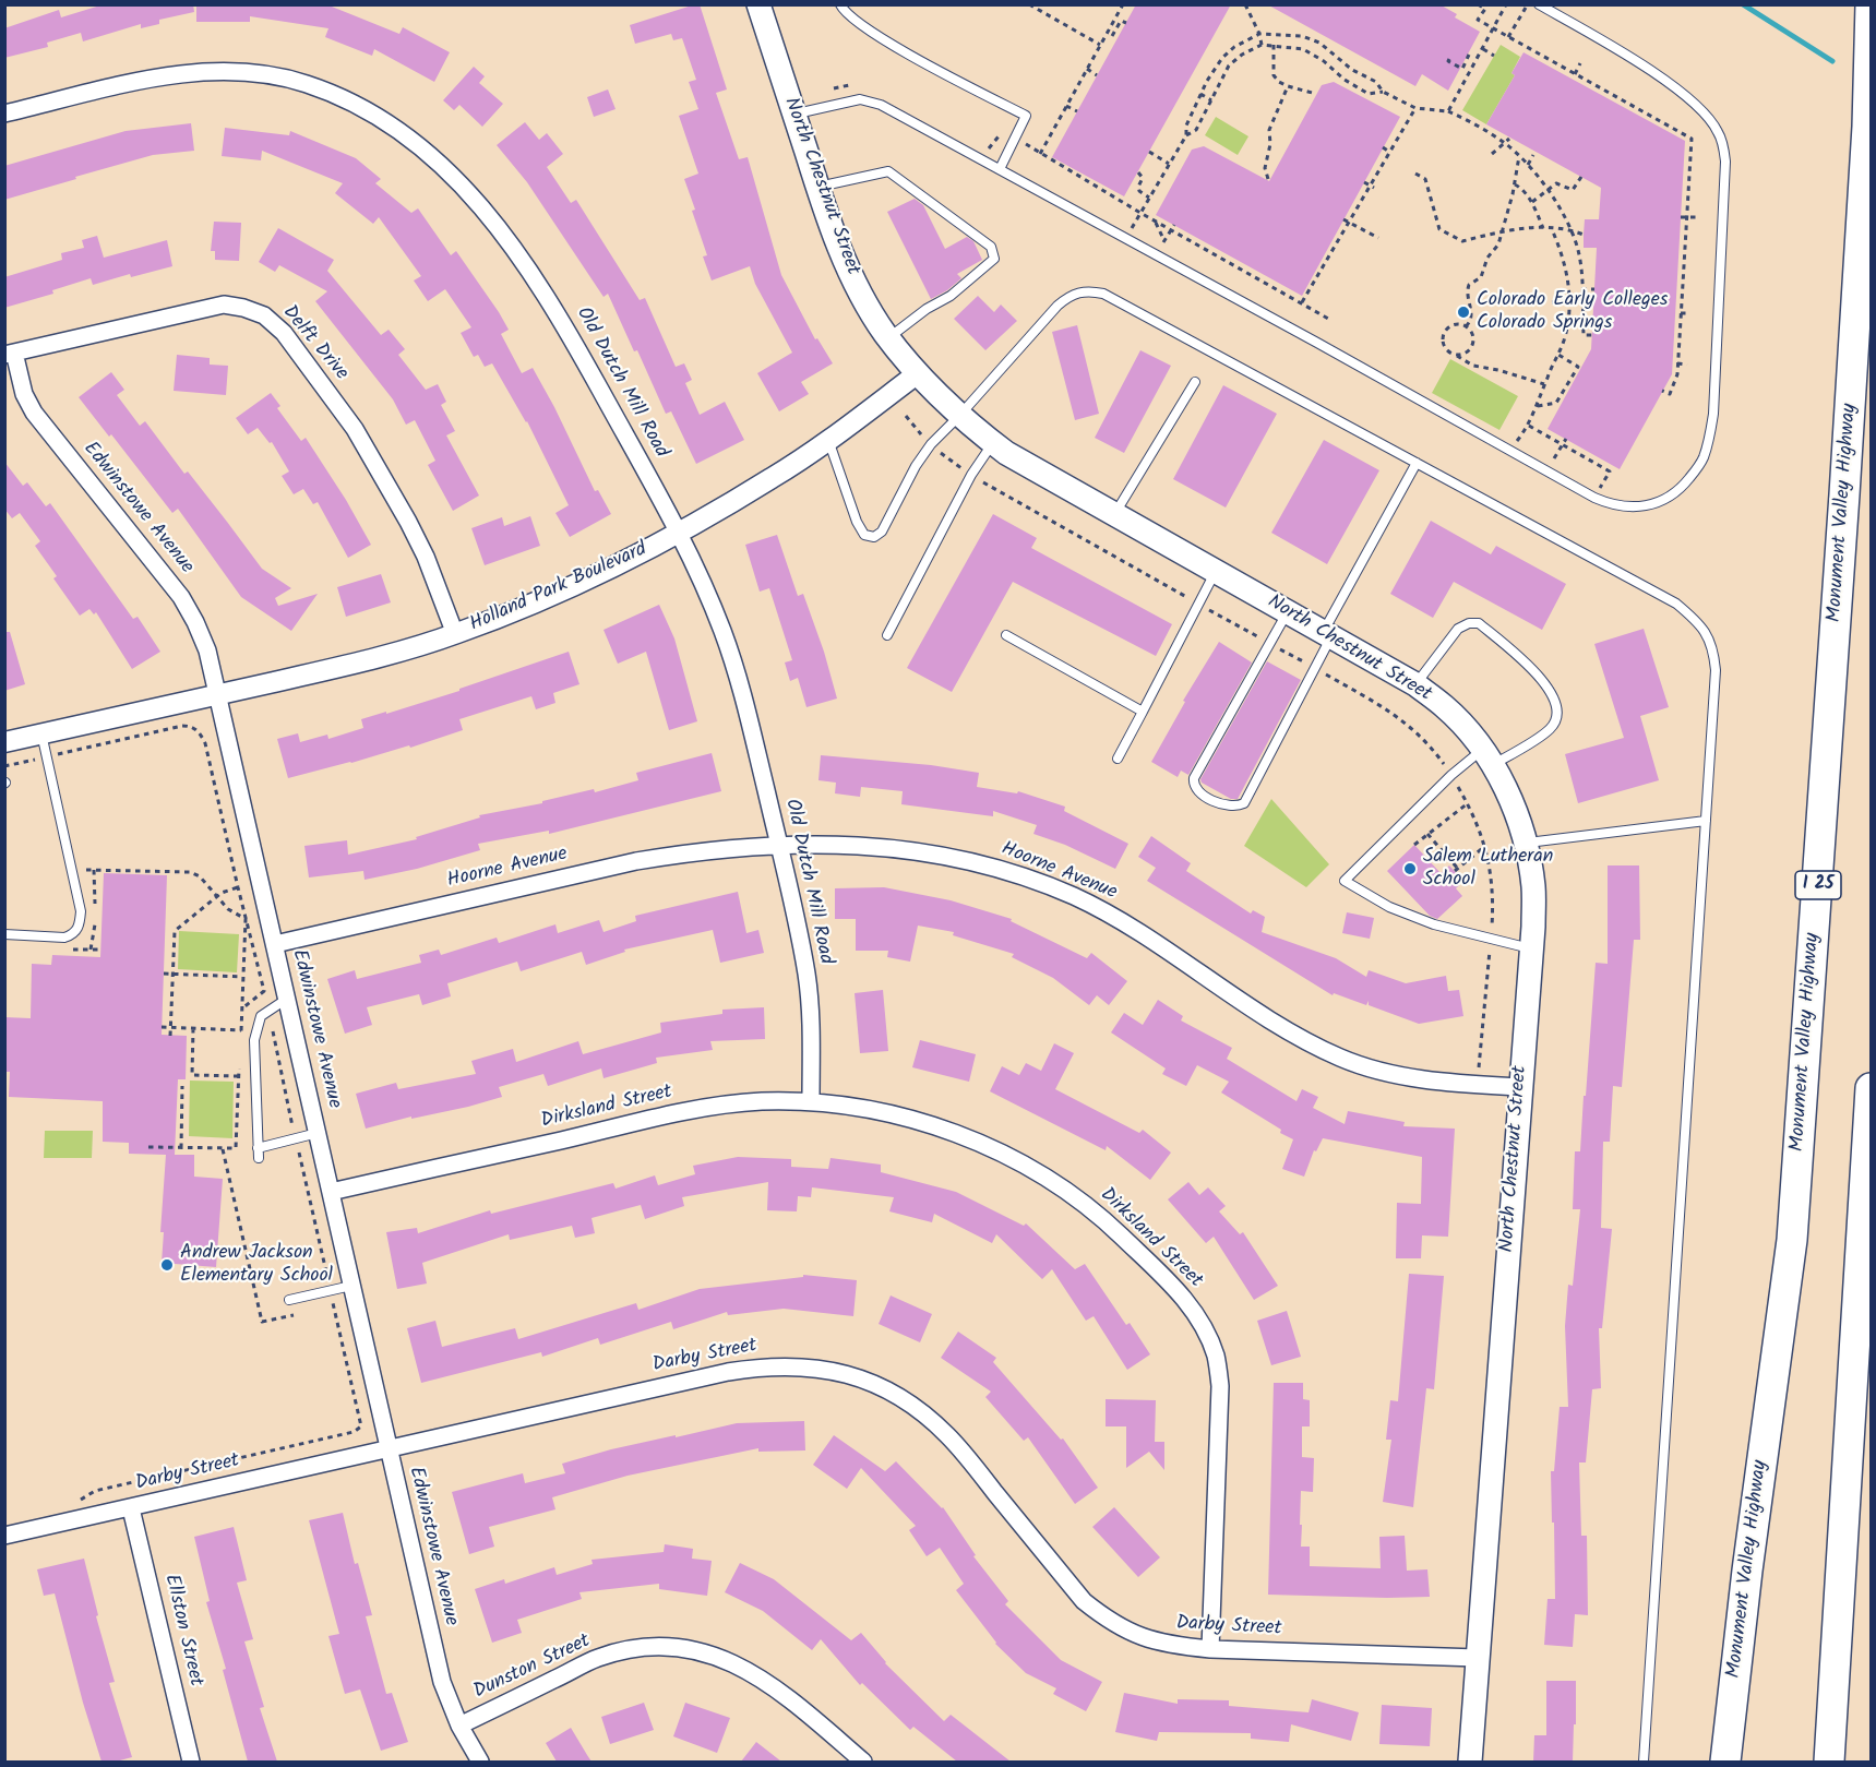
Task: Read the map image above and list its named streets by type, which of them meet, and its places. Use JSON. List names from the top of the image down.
{
  "streets": {
    "highway": ["Monument Valley Highway", "I 25"],
    "main road": ["North Chestnut Street"],
    "street": [
      "Delft Drive",
      "Old Dutch Mill Road",
      "Edwinstowe Avenue",
      "Holland Park Boulevard",
      "Hoorne Avenue",
      "Dirksland Street",
      "Darby Street",
      "Ellston Street",
      "Dunston Street"
    ]
  },
  "crossings": [
    ["North Chestnut Street", "Holland Park Boulevard"],
    ["North Chestnut Street", "Hoorne Avenue"],
    ["North Chestnut Street", "Darby Street"],
    ["Delft Drive", "Edwinstowe Avenue"],
    ["Delft Drive", "Holland Park Boulevard"],
    ["Old Dutch Mill Road", "Holland Park Boulevard"],
    ["Old Dutch Mill Road", "Hoorne Avenue"],
    ["Old Dutch Mill Road", "Dirksland Street"],
    ["Edwinstowe Avenue", "Holland Park Boulevard"],
    ["Edwinstowe Avenue", "Hoorne Avenue"],
    ["Edwinstowe Avenue", "Dirksland Street"],
    ["Edwinstowe Avenue", "Darby Street"],
    ["Edwinstowe Avenue", "Dunston Street"],
    ["Dirksland Street", "Darby Street"],
    ["Darby Street", "Ellston Street"]
  ],
  "places": ["Colorado Early Colleges Colorado Springs", "Salem Lutheran School", "Andrew Jackson Elementary School"]
}
